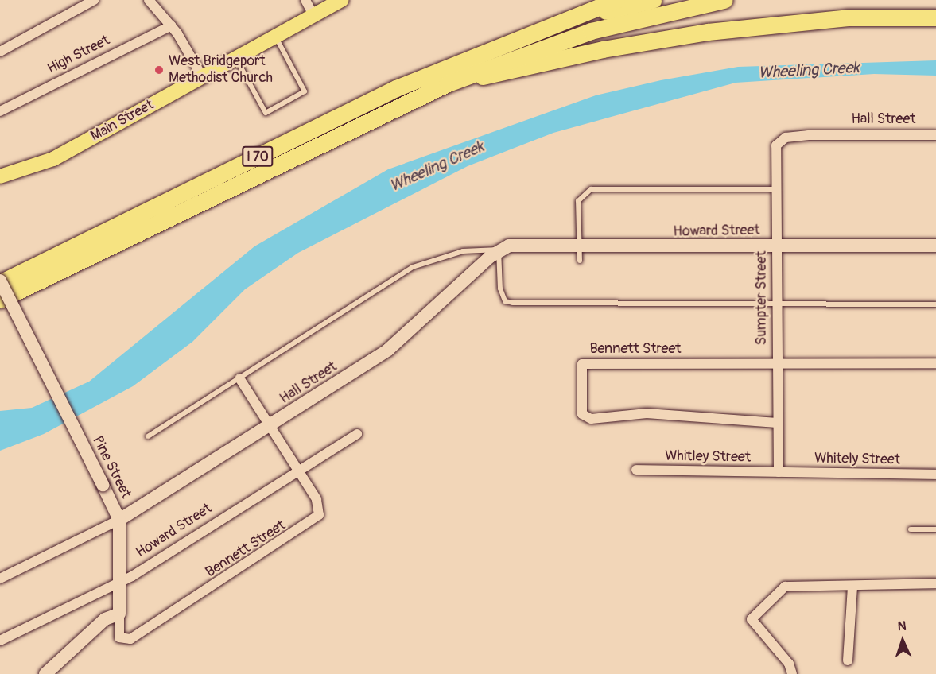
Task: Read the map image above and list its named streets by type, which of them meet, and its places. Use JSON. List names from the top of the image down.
{
  "streets": {
    "highway": ["I 70"],
    "main road": ["Main Street"],
    "street": [
      "High Street",
      "Hall Street",
      "Howard Street",
      "Sumpter Street",
      "Bennett Street",
      "Whitley Street",
      "Whitely Street",
      "Pine Street"
    ]
  },
  "crossings": [
    ["Hall Street", "Howard Street"],
    ["Hall Street", "Sumpter Street"],
    ["Hall Street", "Bennett Street"],
    ["Hall Street", "Pine Street"],
    ["I 70", "Pine Street"],
    ["Howard Street", "Sumpter Street"],
    ["Howard Street", "Bennett Street"],
    ["Howard Street", "Pine Street"],
    ["Sumpter Street", "Bennett Street"],
    ["Sumpter Street", "Whitley Street"],
    ["Sumpter Street", "Whitely Street"],
    ["Bennett Street", "Pine Street"],
    ["Whitley Street", "Whitely Street"]
  ],
  "water": ["Wheeling Creek"],
  "places": ["West Bridgeport Methodist Church"],
  "north": "top"
}
